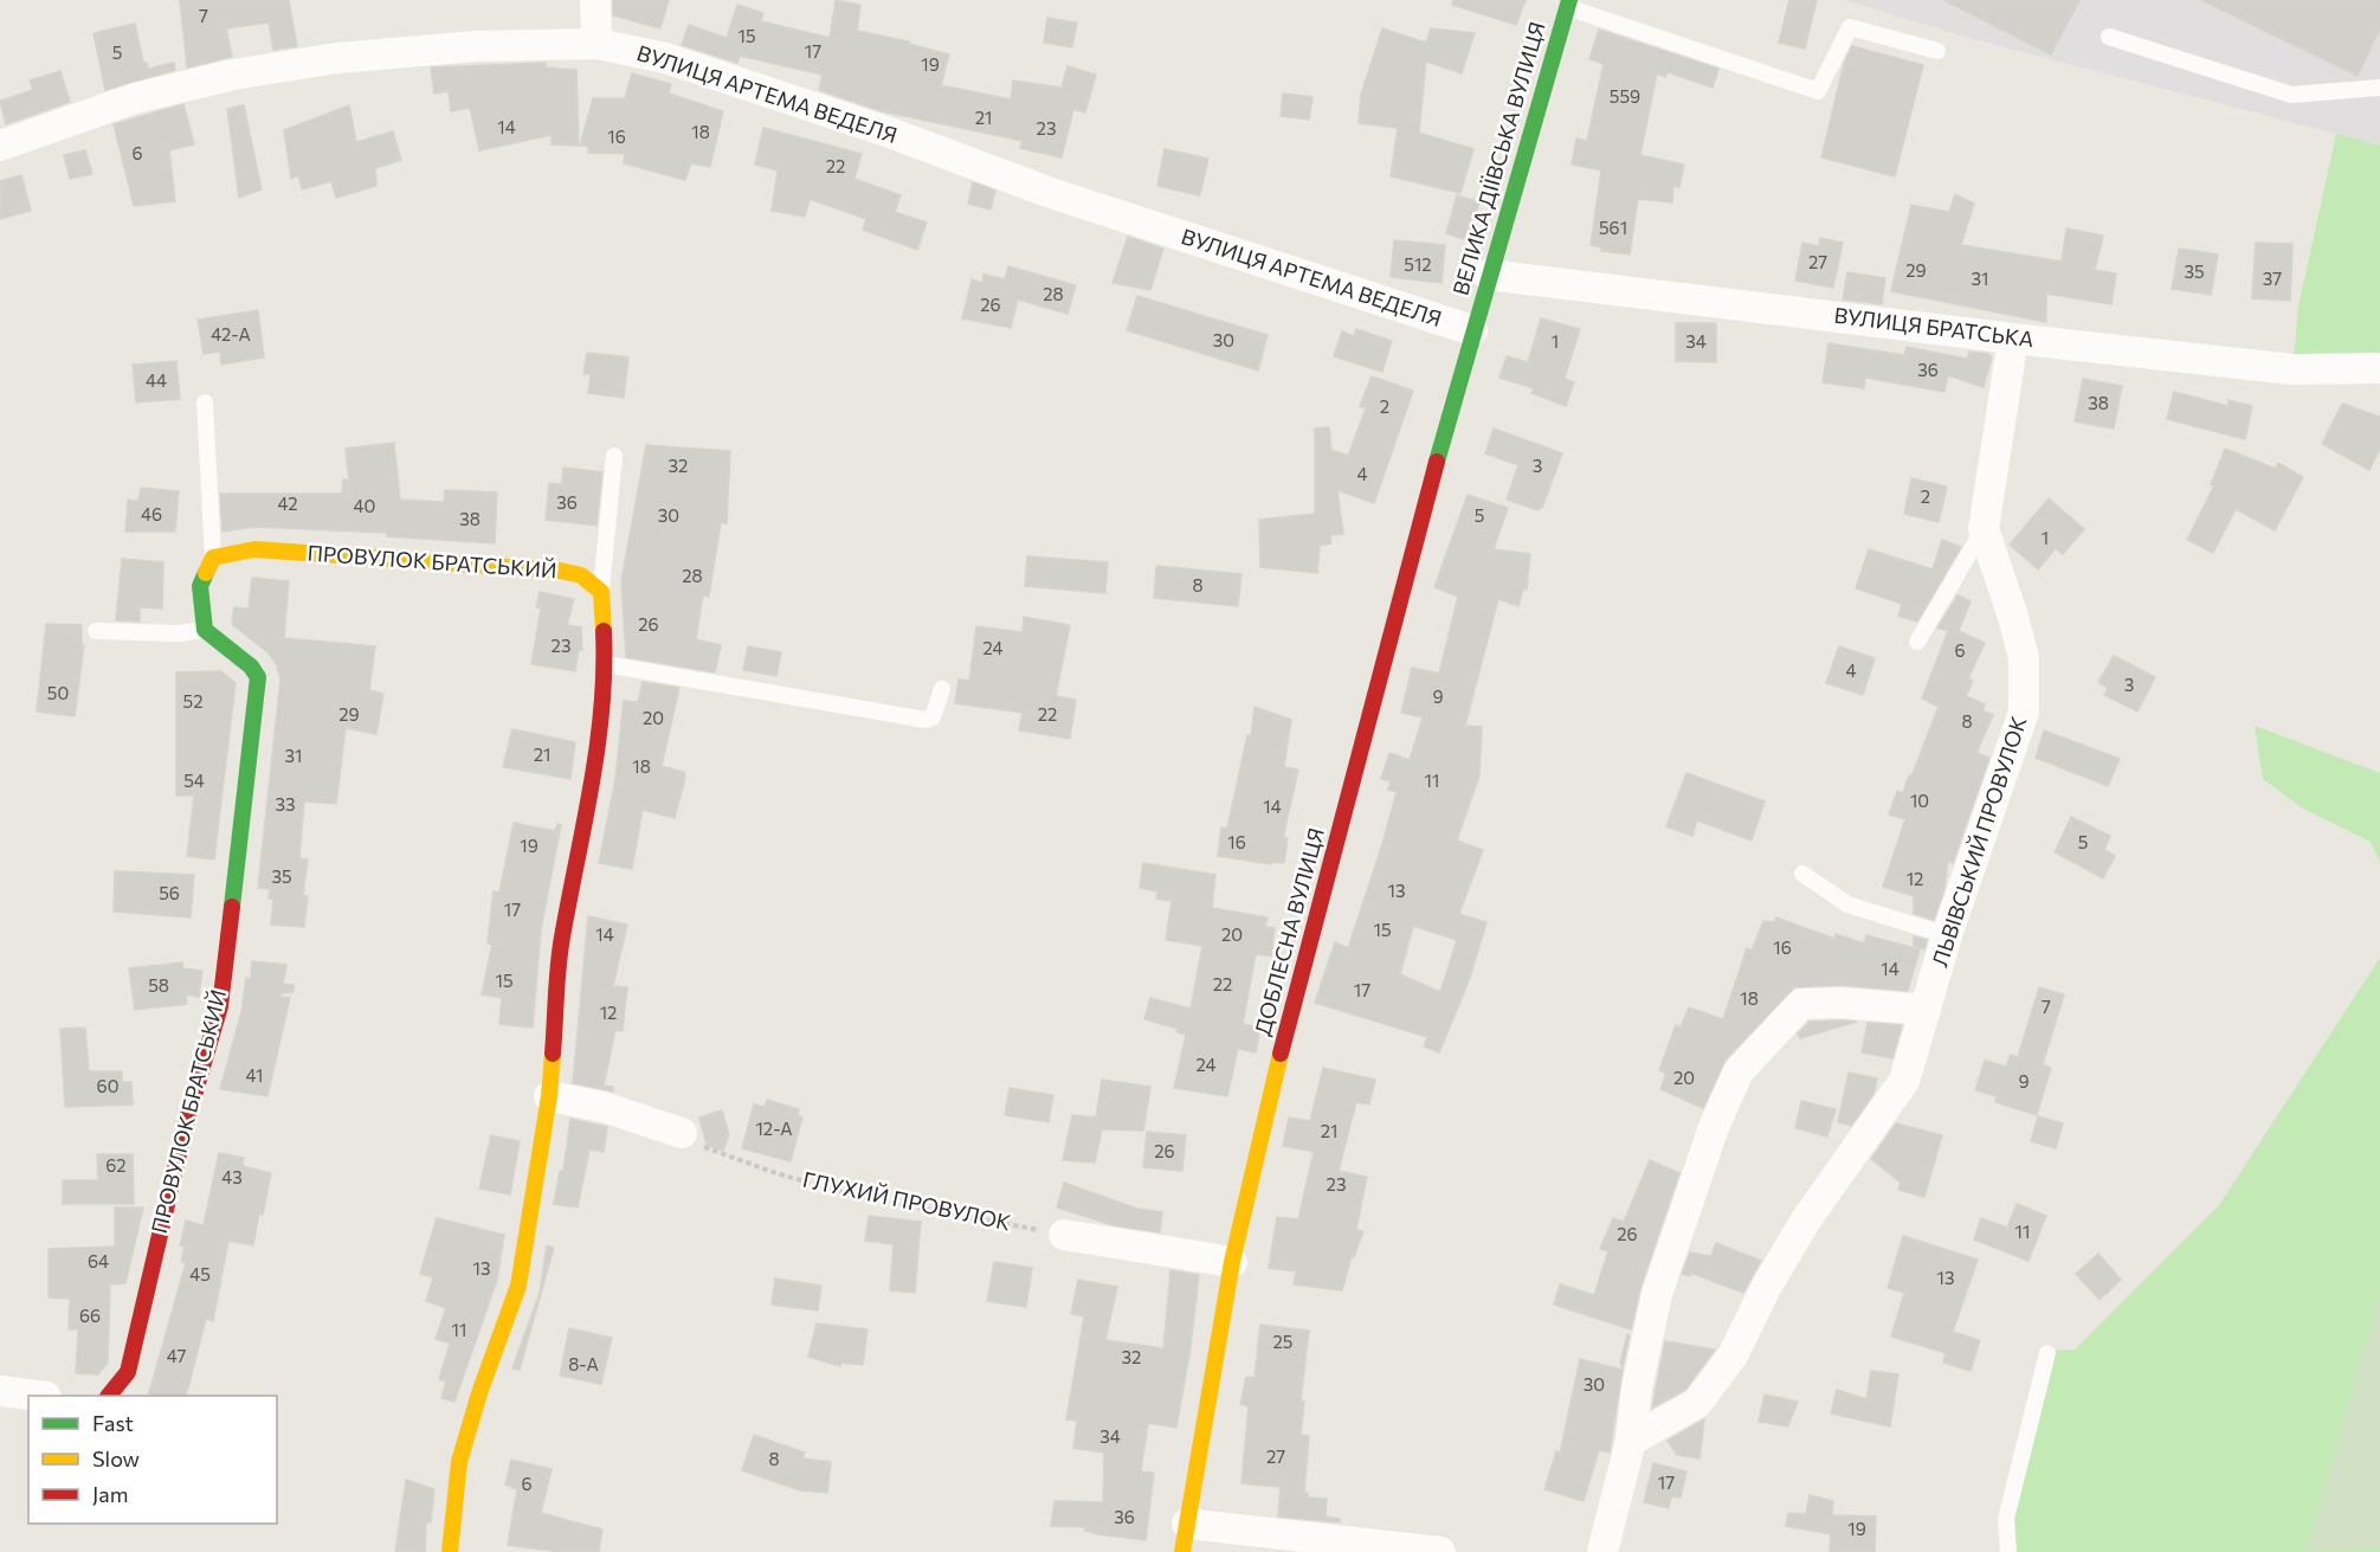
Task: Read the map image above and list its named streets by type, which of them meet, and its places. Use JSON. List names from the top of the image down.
{
  "streets": {
    "street": [
      "ВУЛИЦЯ АРТЕМА ВЕДЕЛЯ",
      "ВЕЛИКА ДІЇВСЬКА ВУЛИЦЯ",
      "ВУЛИЦЯ БРАТСЬКА",
      "ПРОВУЛОК БРАТСЬКИЙ",
      "ЛЬВІВСЬКИЙ ПРОВУЛОК",
      "ДОБЛЕСНА ВУЛИЦЯ"
    ],
    "path": ["ГЛУХИЙ ПРОВУЛОК"]
  },
  "crossings": [
    ["ВУЛИЦЯ АРТЕМА ВЕДЕЛЯ", "ВЕЛИКА ДІЇВСЬКА ВУЛИЦЯ"],
    ["ВУЛИЦЯ АРТЕМА ВЕДЕЛЯ", "ДОБЛЕСНА ВУЛИЦЯ"],
    ["ВЕЛИКА ДІЇВСЬКА ВУЛИЦЯ", "ВУЛИЦЯ БРАТСЬКА"],
    ["ВЕЛИКА ДІЇВСЬКА ВУЛИЦЯ", "ДОБЛЕСНА ВУЛИЦЯ"],
    ["ВУЛИЦЯ БРАТСЬКА", "ЛЬВІВСЬКИЙ ПРОВУЛОК"]
  ],
  "house_numbers": [
    "7",
    "15",
    "17",
    "5",
    "19",
    "559",
    "21",
    "14",
    "23",
    "18",
    "16",
    "6",
    "22",
    "561",
    "27",
    "512",
    "29",
    "35",
    "31",
    "37",
    "28",
    "26",
    "42-А",
    "30",
    "1",
    "34",
    "36",
    "44",
    "38",
    "2",
    "32",
    "3",
    "4",
    "2",
    "36",
    "42",
    "40",
    "46",
    "30",
    "5",
    "38",
    "1",
    "28",
    "8",
    "26",
    "23",
    "24",
    "6",
    "4",
    "3",
    "50",
    "9",
    "52",
    "29",
    "22",
    "20",
    "8",
    "21",
    "31",
    "18",
    "54",
    "11",
    "10",
    "33",
    "14",
    "16",
    "5",
    "19",
    "35",
    "12",
    "13",
    "56",
    "17",
    "15",
    "14",
    "20",
    "16",
    "14",
    "15",
    "22",
    "58",
    "17",
    "18",
    "7",
    "12",
    "24",
    "41",
    "20",
    "9",
    "60",
    "12-А",
    "21",
    "26",
    "62",
    "43",
    "23",
    "11",
    "26",
    "64",
    "13",
    "45",
    "13",
    "66",
    "11",
    "25",
    "47",
    "32",
    "8-А",
    "30",
    "34",
    "27",
    "8",
    "17",
    "6",
    "36",
    "19"
  ],
  "legend": ["Fast", "Slow", "Jam"]
}
